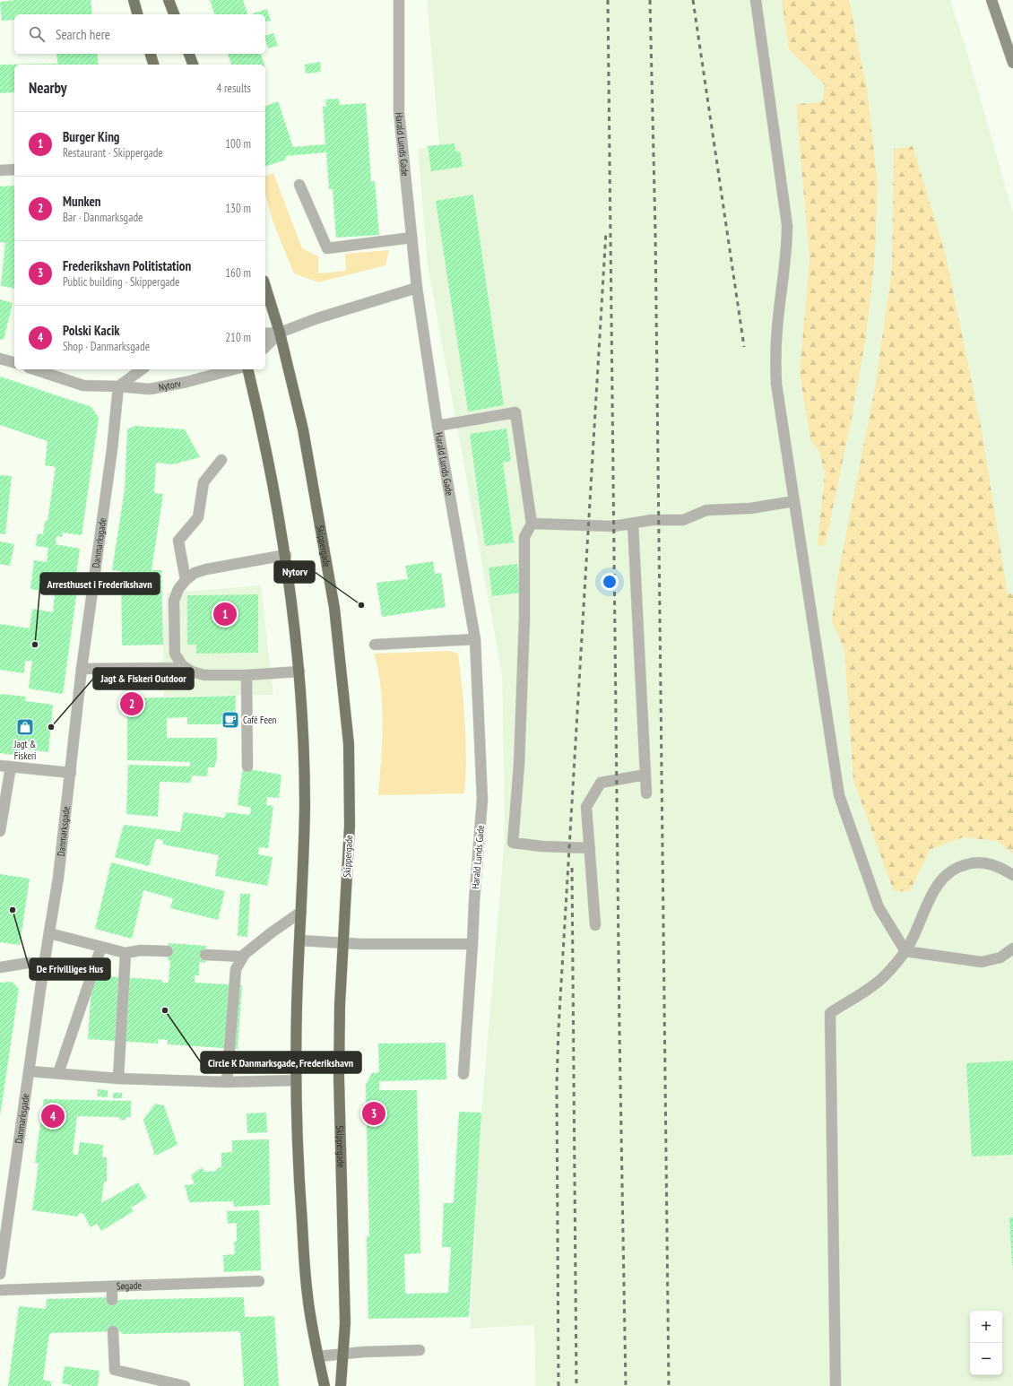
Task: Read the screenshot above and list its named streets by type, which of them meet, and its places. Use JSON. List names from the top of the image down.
{
  "streets": {
    "main road": ["Skippergade"],
    "street": [
      "Harald Lunds Gade",
      "Nytorv",
      "Danmarksgade",
      "Søgade"
    ]
  },
  "crossings": [
    ["Nytorv", "Danmarksgade"]
  ],
  "places": {
    "other": [
      "Nytorv",
      "Arresthuset i Frederikshavn",
      "Jagt & Fiskeri Outdoor",
      "De Frivilliges Hus",
      "Circle K Danmarksgade, Frederikshavn"
    ],
    "cafe": ["Café Feen"],
    "shop": ["Jagt & Fiskeri"]
  },
  "page": {
    "search": "Search here",
    "heading": ["Nearby", "4 results"],
    "list": [
      {
        "mark": "1",
        "name": "Burger King",
        "note": "Restaurant · Skippergade",
        "value": "100 m"
      },
      {
        "mark": "2",
        "name": "Munken",
        "note": "Bar · Danmarksgade",
        "value": "130 m"
      },
      {
        "mark": "3",
        "name": "Frederikshavn Politistation",
        "note": "Public building · Skippergade",
        "value": "160 m"
      },
      {
        "mark": "4",
        "name": "Polski Kacik",
        "note": "Shop · Danmarksgade",
        "value": "210 m"
      }
    ],
    "pins": [
      "1",
      "2",
      "3",
      "4"
    ],
    "map_buttons": ["+", "−"]
  }
}
